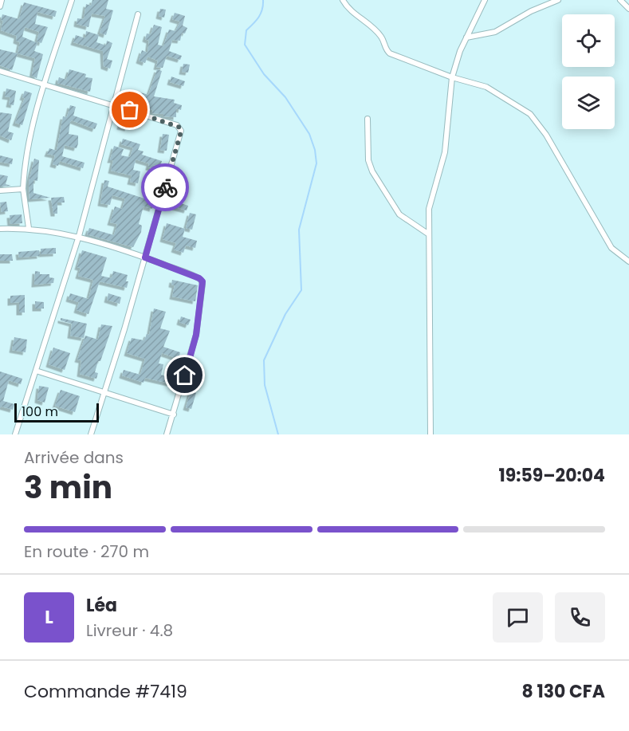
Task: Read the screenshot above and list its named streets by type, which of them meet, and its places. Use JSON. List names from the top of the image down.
{
  "scale_bar": "100 m",
  "page": {
    "scale": "100 m",
    "heading": ["3 min", "Arrivée dans", "19:59–20:04"],
    "panel": [
      "Léa",
      "Livreur · 4.8",
      "Commande #7419",
      "8 130 CFA"
    ],
    "bar": "En route · 270 m",
    "round": "L"
  }
}
